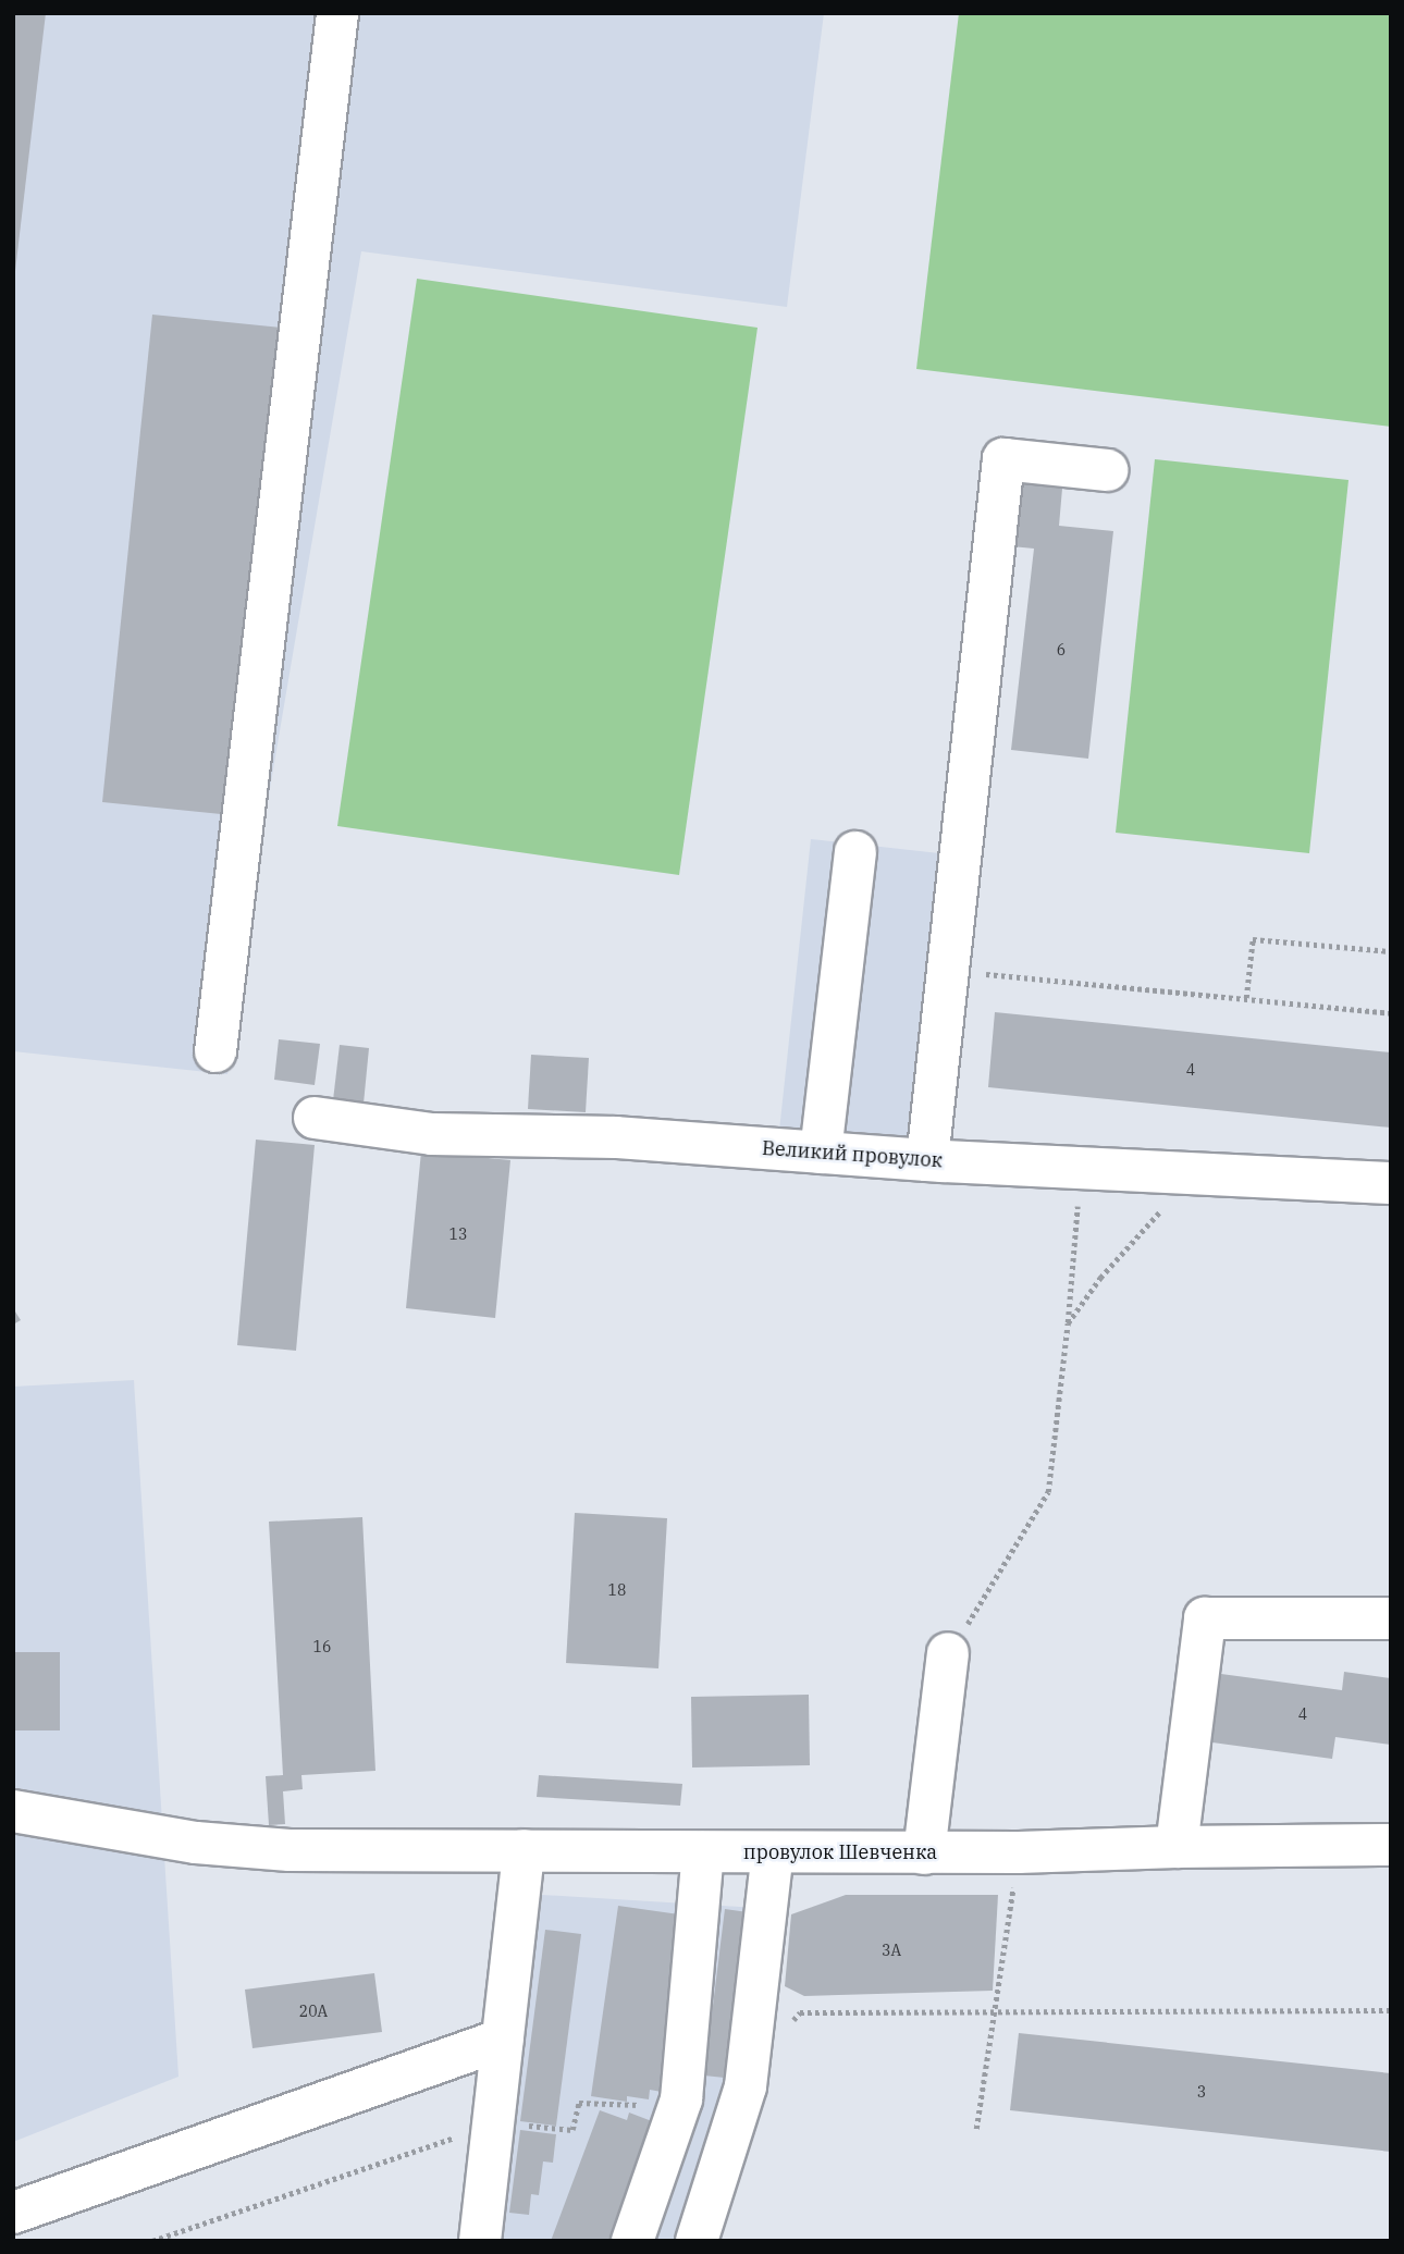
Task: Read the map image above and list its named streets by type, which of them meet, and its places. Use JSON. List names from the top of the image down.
{
  "streets": {
    "street": ["Великий провулок", "провулок Шевченка"]
  },
  "house_numbers": [
    "6",
    "4",
    "13",
    "18",
    "16",
    "4",
    "3А",
    "20А",
    "3"
  ]
}
